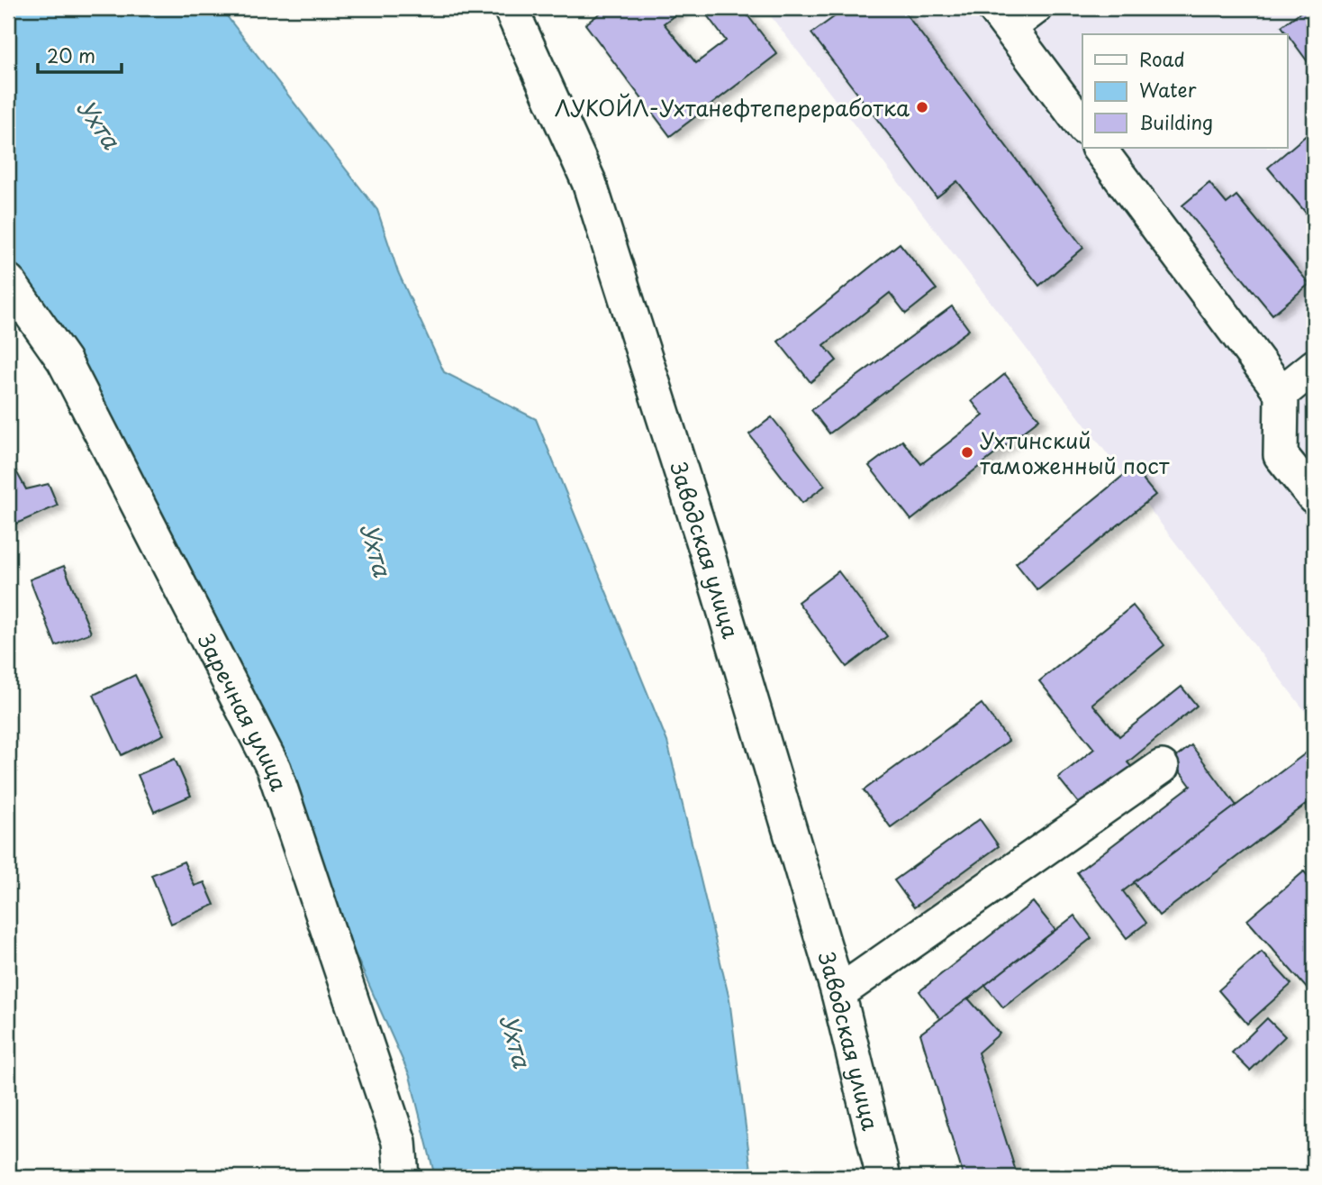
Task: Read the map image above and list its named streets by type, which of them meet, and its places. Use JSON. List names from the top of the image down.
{
  "streets": {
    "street": ["Заводская улица", "Заречная улица"]
  },
  "water": ["Ухта"],
  "places": ["ЛУКОЙЛ-Ухтанефтепереработка", "Ухтинский таможенный пост"],
  "legend": ["Road", "Water", "Building"],
  "scale_bar": "20 m"
}
